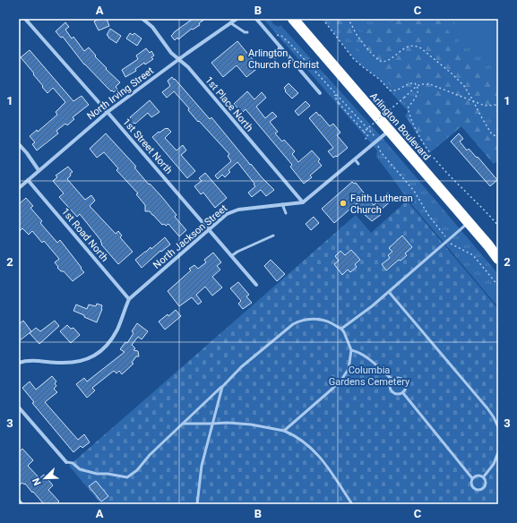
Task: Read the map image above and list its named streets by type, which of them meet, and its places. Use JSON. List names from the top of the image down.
{
  "streets": {
    "highway": ["Arlington Boulevard"],
    "street": [
      "North Irving Street",
      "1st Place North",
      "1st Street North",
      "1st Road North",
      "North Jackson Street"
    ]
  },
  "crossings": [
    ["North Irving Street", "1st Place North"],
    ["North Irving Street", "1st Street North"],
    ["North Irving Street", "1st Road North"],
    ["1st Place North", "North Jackson Street"],
    ["1st Street North", "North Jackson Street"],
    ["1st Road North", "North Jackson Street"]
  ],
  "parks": ["Columbia Gardens Cemetery"],
  "places": ["Arlington Church of Christ", "Faith Lutheran Church"],
  "north": "bottom left",
  "grid": {
    "columns": ["A", "B", "C"],
    "rows": ["1", "2", "3"]
  }
}
